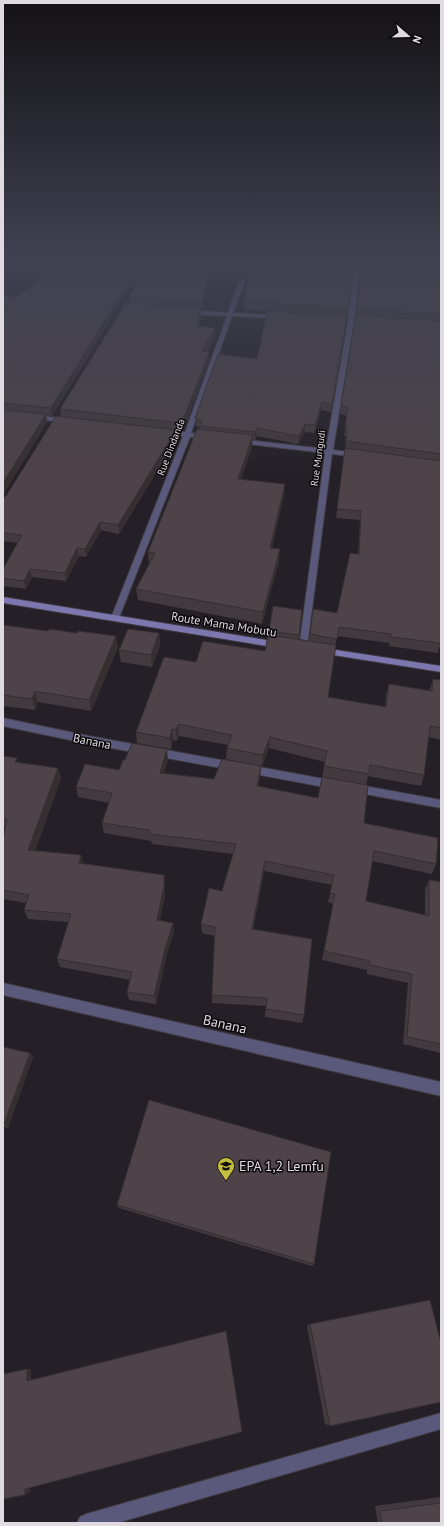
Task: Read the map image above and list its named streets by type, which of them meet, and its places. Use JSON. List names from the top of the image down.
{
  "streets": {
    "street": [
      "Rue Dindanda",
      "Rue Mungudi",
      "Route Mama Mobutu",
      "Banana"
    ]
  },
  "crossings": [
    ["Rue Dindanda", "Route Mama Mobutu"],
    ["Rue Mungudi", "Route Mama Mobutu"]
  ],
  "places": {
    "school or university": ["EPA 1,2 Lemfu"]
  },
  "north": "right"
}
